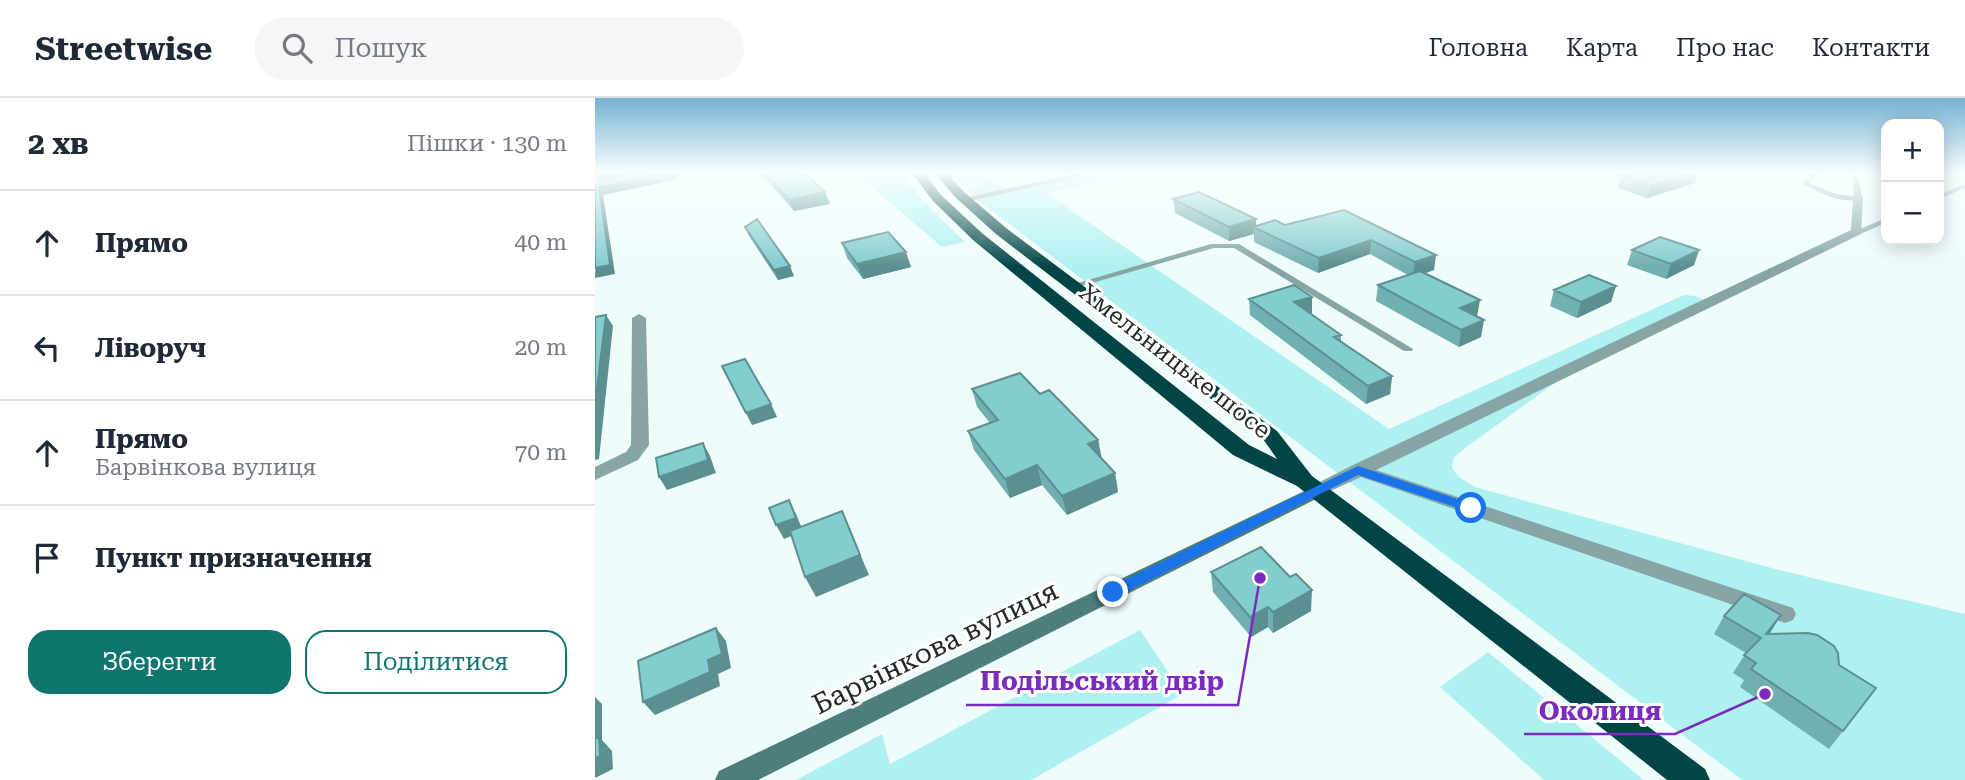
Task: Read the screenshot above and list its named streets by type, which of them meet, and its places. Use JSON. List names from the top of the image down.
{
  "streets": {
    "highway": ["Хмельницьке шосе"],
    "street": ["Барвінкова вулиця"]
  },
  "crossings": [
    ["Хмельницьке шосе", "Барвінкова вулиця"]
  ],
  "places": ["Подільський двір", "Околиця"],
  "page": {
    "header": "Streetwise",
    "search": "Пошук",
    "nav": [
      "Головна",
      "Карта",
      "Про нас",
      "Контакти"
    ],
    "heading": ["2 хв", "Пішки · 130 m"],
    "map_buttons": ["+", "−"],
    "list": [
      ["Прямо", "40 m"],
      ["Ліворуч", "20 m"],
      ["Прямо", "Барвінкова вулиця", "70 m"],
      "Пункт призначення"
    ],
    "buttons": ["Зберегти", "Поділитися"]
  }
}
